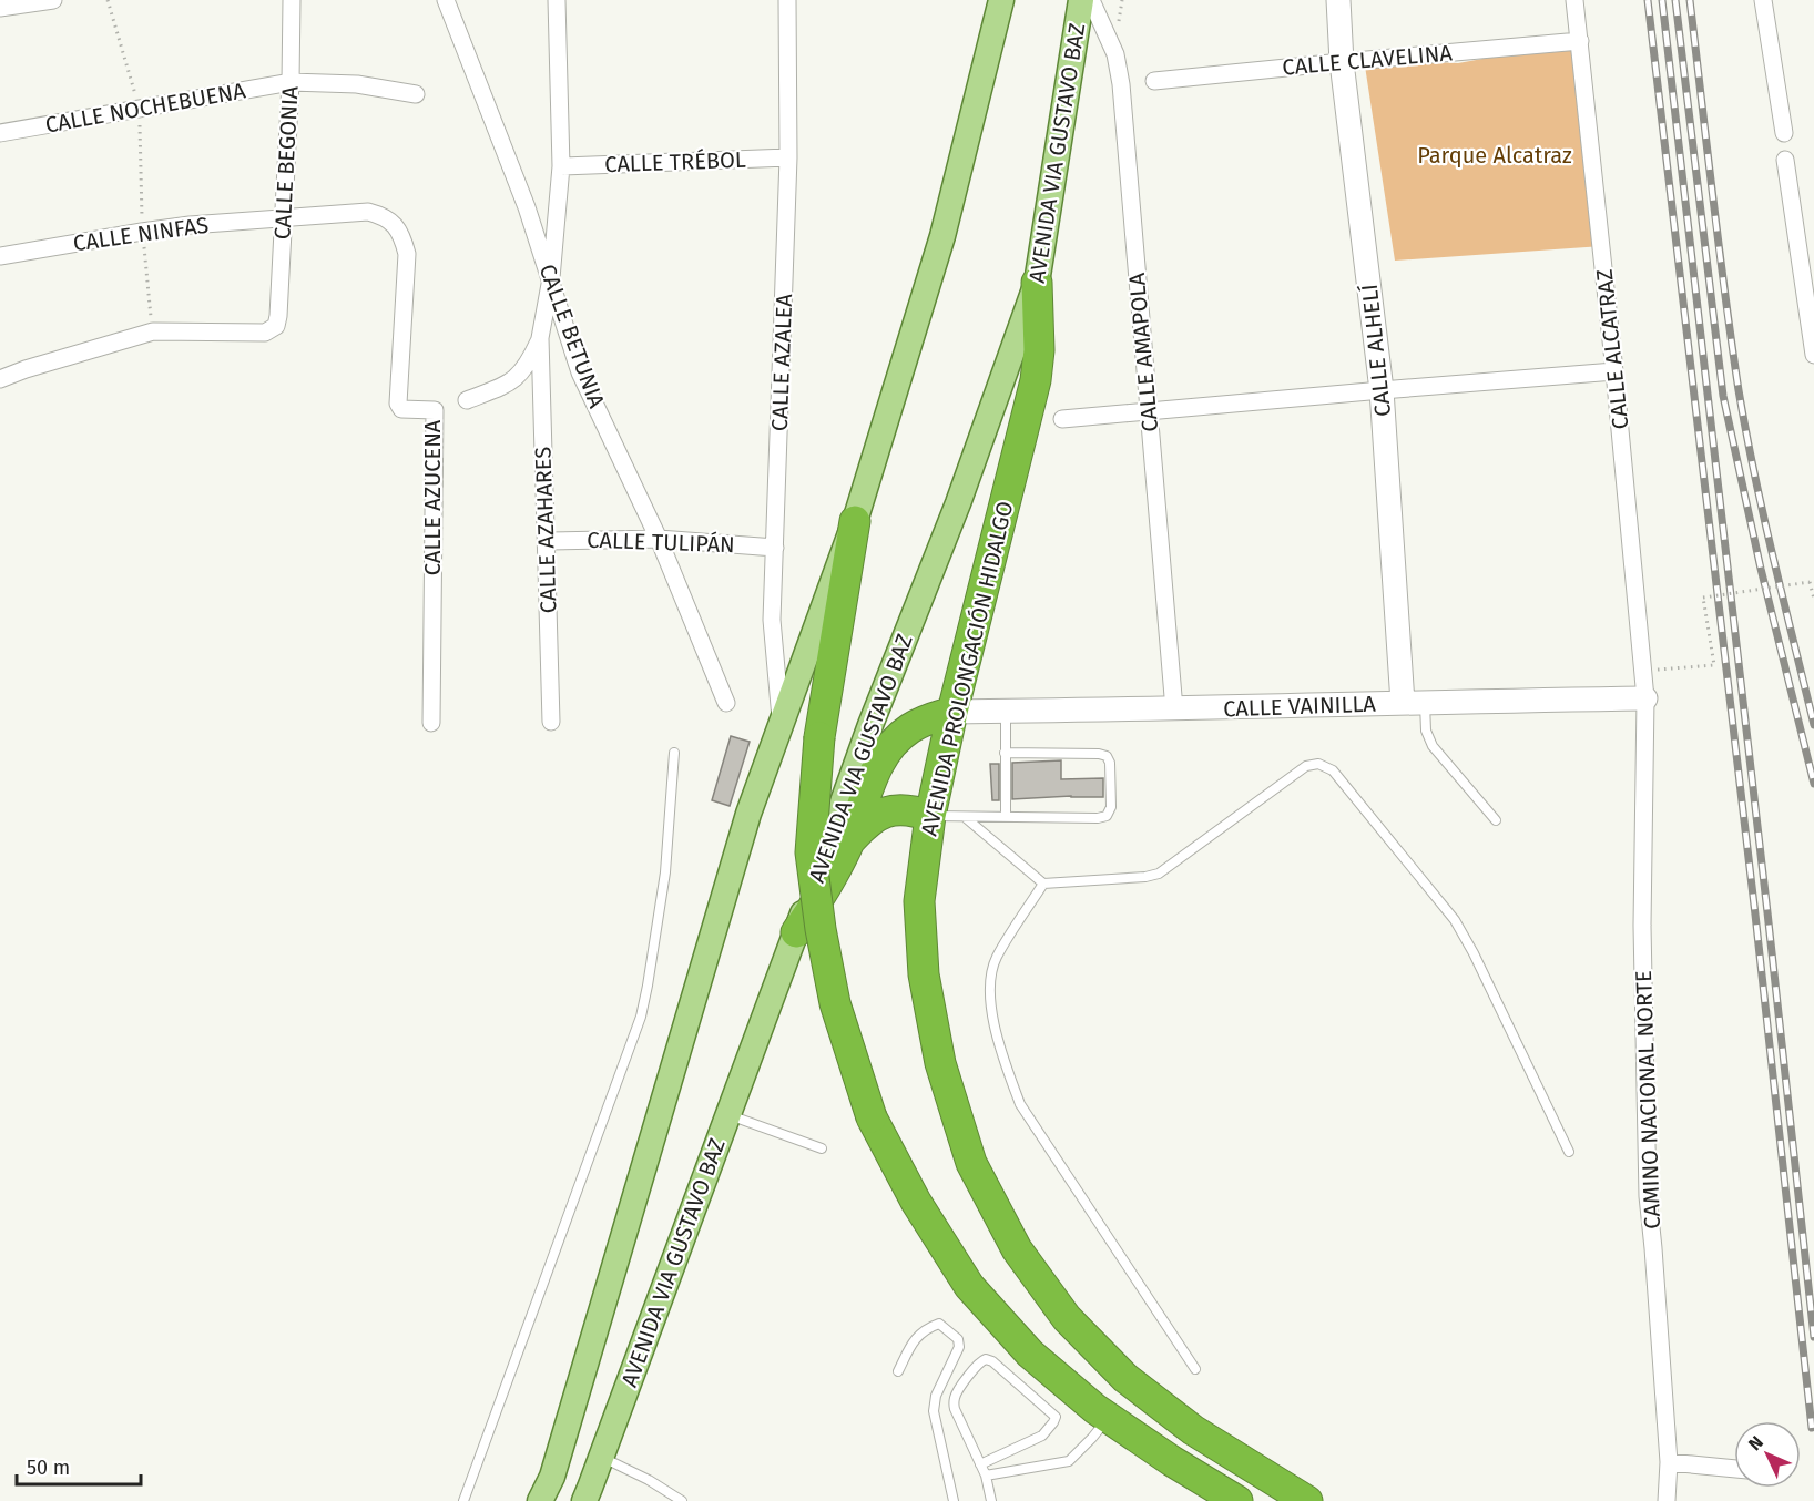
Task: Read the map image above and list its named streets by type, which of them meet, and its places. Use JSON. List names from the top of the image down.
{
  "streets": {
    "highway": ["AVENIDA PROLONGACIÓN HIDALGO"],
    "main road": ["AVENIDA VIA GUSTAVO BAZ"],
    "street": [
      "CALLE CLAVELINA",
      "CALLE NOCHEBUENA",
      "CALLE TRÉBOL",
      "CALLE BEGONIA",
      "CALLE NINFAS",
      "CALLE BETUNIA",
      "CALLE ALCATRAZ",
      "CALLE ALHELÍ",
      "CALLE AMAPOLA",
      "CALLE AZALEA",
      "CALLE AZUCENA",
      "CALLE AZAHARES",
      "CALLE TULIPÁN",
      "CALLE VAINILLA",
      "CAMINO NACIONAL NORTE"
    ]
  },
  "crossings": [
    ["CALLE CLAVELINA", "CALLE ALCATRAZ"],
    ["CALLE CLAVELINA", "CALLE ALHELÍ"],
    ["CALLE NOCHEBUENA", "CALLE BEGONIA"],
    ["AVENIDA VIA GUSTAVO BAZ", "AVENIDA PROLONGACIÓN HIDALGO"],
    ["CALLE TRÉBOL", "CALLE AZALEA"],
    ["CALLE TRÉBOL", "CALLE AZAHARES"],
    ["CALLE BEGONIA", "CALLE NINFAS"],
    ["CALLE NINFAS", "CALLE AZUCENA"],
    ["CALLE BETUNIA", "CALLE AZAHARES"],
    ["CALLE BETUNIA", "CALLE TULIPÁN"],
    ["CALLE ALCATRAZ", "CALLE VAINILLA"],
    ["CALLE ALCATRAZ", "CAMINO NACIONAL NORTE"],
    ["CALLE ALHELÍ", "CALLE VAINILLA"],
    ["CALLE AMAPOLA", "CALLE VAINILLA"],
    ["CALLE AZALEA", "CALLE TULIPÁN"],
    ["CALLE AZAHARES", "CALLE TULIPÁN"],
    ["AVENIDA PROLONGACIÓN HIDALGO", "CALLE VAINILLA"],
    ["CALLE VAINILLA", "CAMINO NACIONAL NORTE"]
  ],
  "parks": ["Parque Alcatraz"],
  "scale_bar": "50 m",
  "north": "top left"
}
